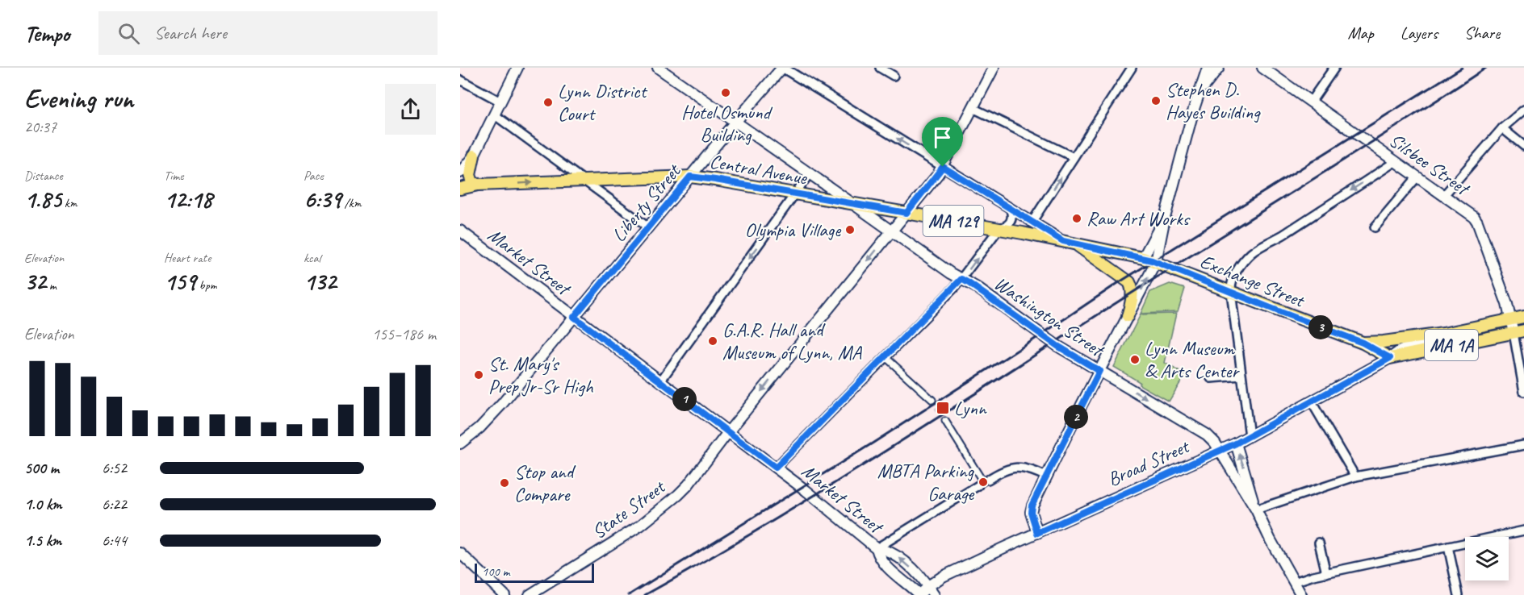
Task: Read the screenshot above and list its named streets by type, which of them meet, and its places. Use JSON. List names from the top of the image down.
{
  "streets": {
    "main road": [
      "Silsbee Street",
      "Central Avenue",
      "Liberty Street",
      "MA 129",
      "Market Street",
      "Exchange Street",
      "Washington Street",
      "MA 1A",
      "Broad Street",
      "State Street"
    ]
  },
  "crossings": [
    ["Silsbee Street", "Broad Street"],
    ["Central Avenue", "Liberty Street"],
    ["Central Avenue", "MA 129"],
    ["Central Avenue", "Washington Street"],
    ["Central Avenue", "State Street"],
    ["Liberty Street", "Market Street"],
    ["Liberty Street", "Washington Street"],
    ["MA 129", "Exchange Street"],
    ["Market Street", "Broad Street"],
    ["Market Street", "State Street"],
    ["Exchange Street", "Broad Street"],
    ["Washington Street", "Broad Street"],
    ["Washington Street", "State Street"]
  ],
  "one_way": ["State Street"],
  "places": {
    "other": [
      "Hotel Osmund Building",
      "Stephen D. Hayes Building",
      "Lynn District Court",
      "Raw Art Works",
      "Olympia Village",
      "G.A.R. Hall and Museum of Lynn, MA",
      "Lynn Museum & Arts Center",
      "St. Mary's Prep Jr-Sr High",
      "MBTA Parking Garage",
      "Stop and Compare"
    ],
    "transit": ["Lynn"]
  },
  "scale_bar": "100 m",
  "page": {
    "header": "Tempo",
    "search": "Search here",
    "nav": ["Map", "Layers", "Share"],
    "heading": ["Evening run", "20:37"],
    "stats": [
      ["Distance", "1.85 km"],
      ["Time", "12:18"],
      ["Pace", "6:39 /km"],
      ["Elevation", "32 m"],
      ["Heart rate", "159 bpm"],
      ["kcal", "132"]
    ],
    "chart": ["Elevation", "155–186 m"],
    "pins": ["3", "1", "2"],
    "list": [
      {
        "name": "500 m",
        "note": "6:52"
      },
      {
        "name": "1.0 km",
        "note": "6:22"
      },
      {
        "name": "1.5 km",
        "note": "6:44"
      }
    ],
    "scale": "100 m"
  }
}
